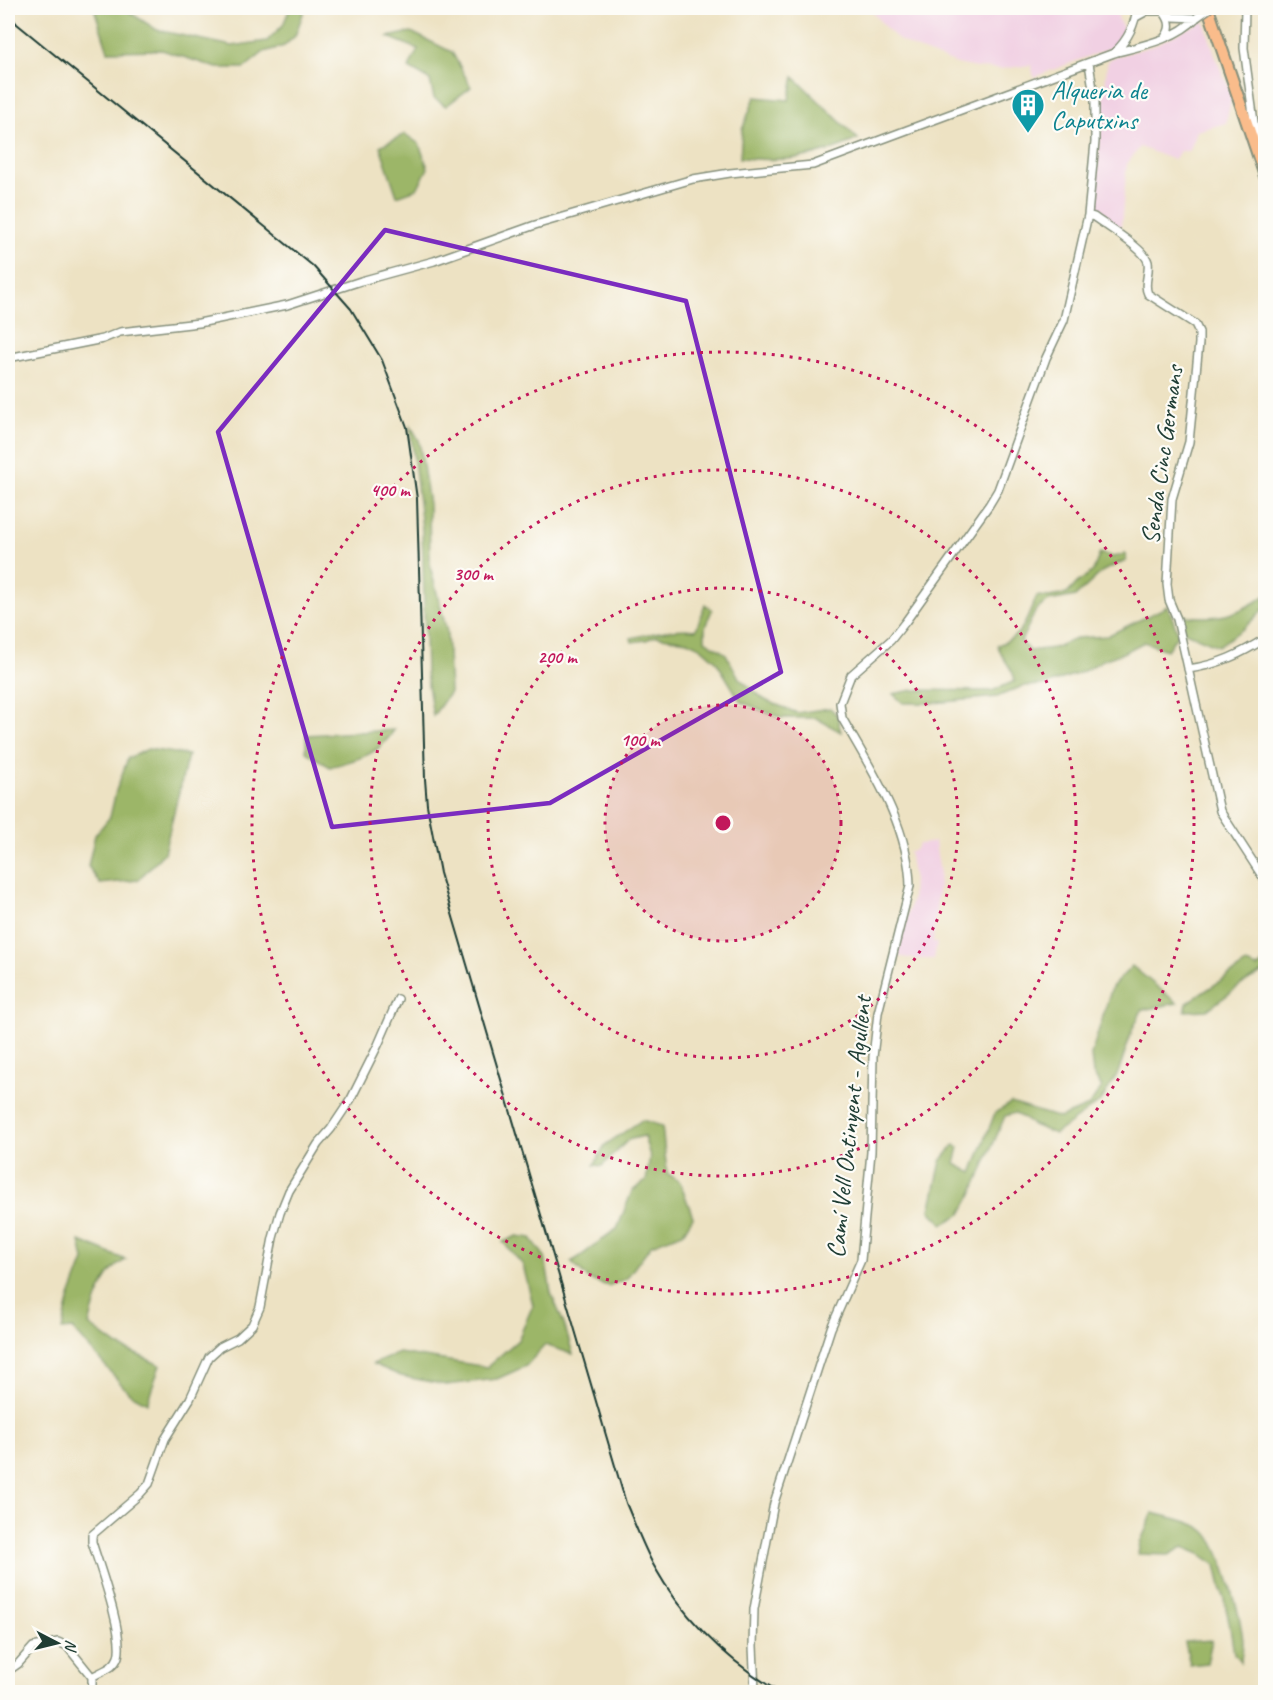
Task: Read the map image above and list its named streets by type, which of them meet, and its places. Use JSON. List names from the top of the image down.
{
  "streets": {
    "street": ["Senda Cinc Germans", "Camí Vell Ontinyent - Agullent"]
  },
  "crossings": [
    ["Senda Cinc Germans", "Camí Vell Ontinyent - Agullent"]
  ],
  "places": {
    "building": ["Alqueria de Caputxins"]
  },
  "north": "right",
  "rings": [
    "400 m",
    "300 m",
    "200 m",
    "100 m"
  ]
}
